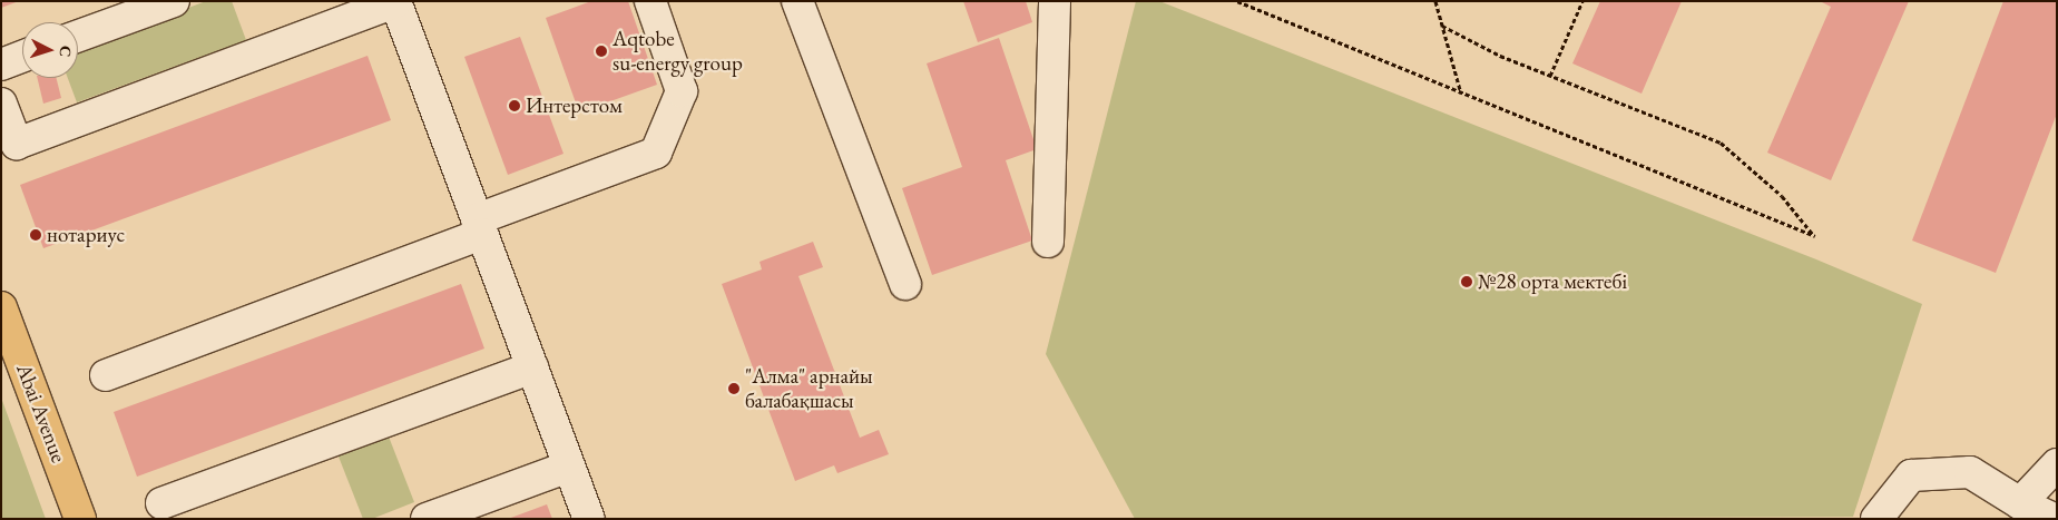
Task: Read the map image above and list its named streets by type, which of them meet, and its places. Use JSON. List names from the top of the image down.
{
  "streets": {
    "main road": ["Abai Avenue"]
  },
  "places": [
    "Aqtobe su-energy group",
    "Интерстом",
    "нотариус",
    "№28 орта мектебі",
    "\"Алма\" арнайы балабақшасы"
  ],
  "north": "right"
}
